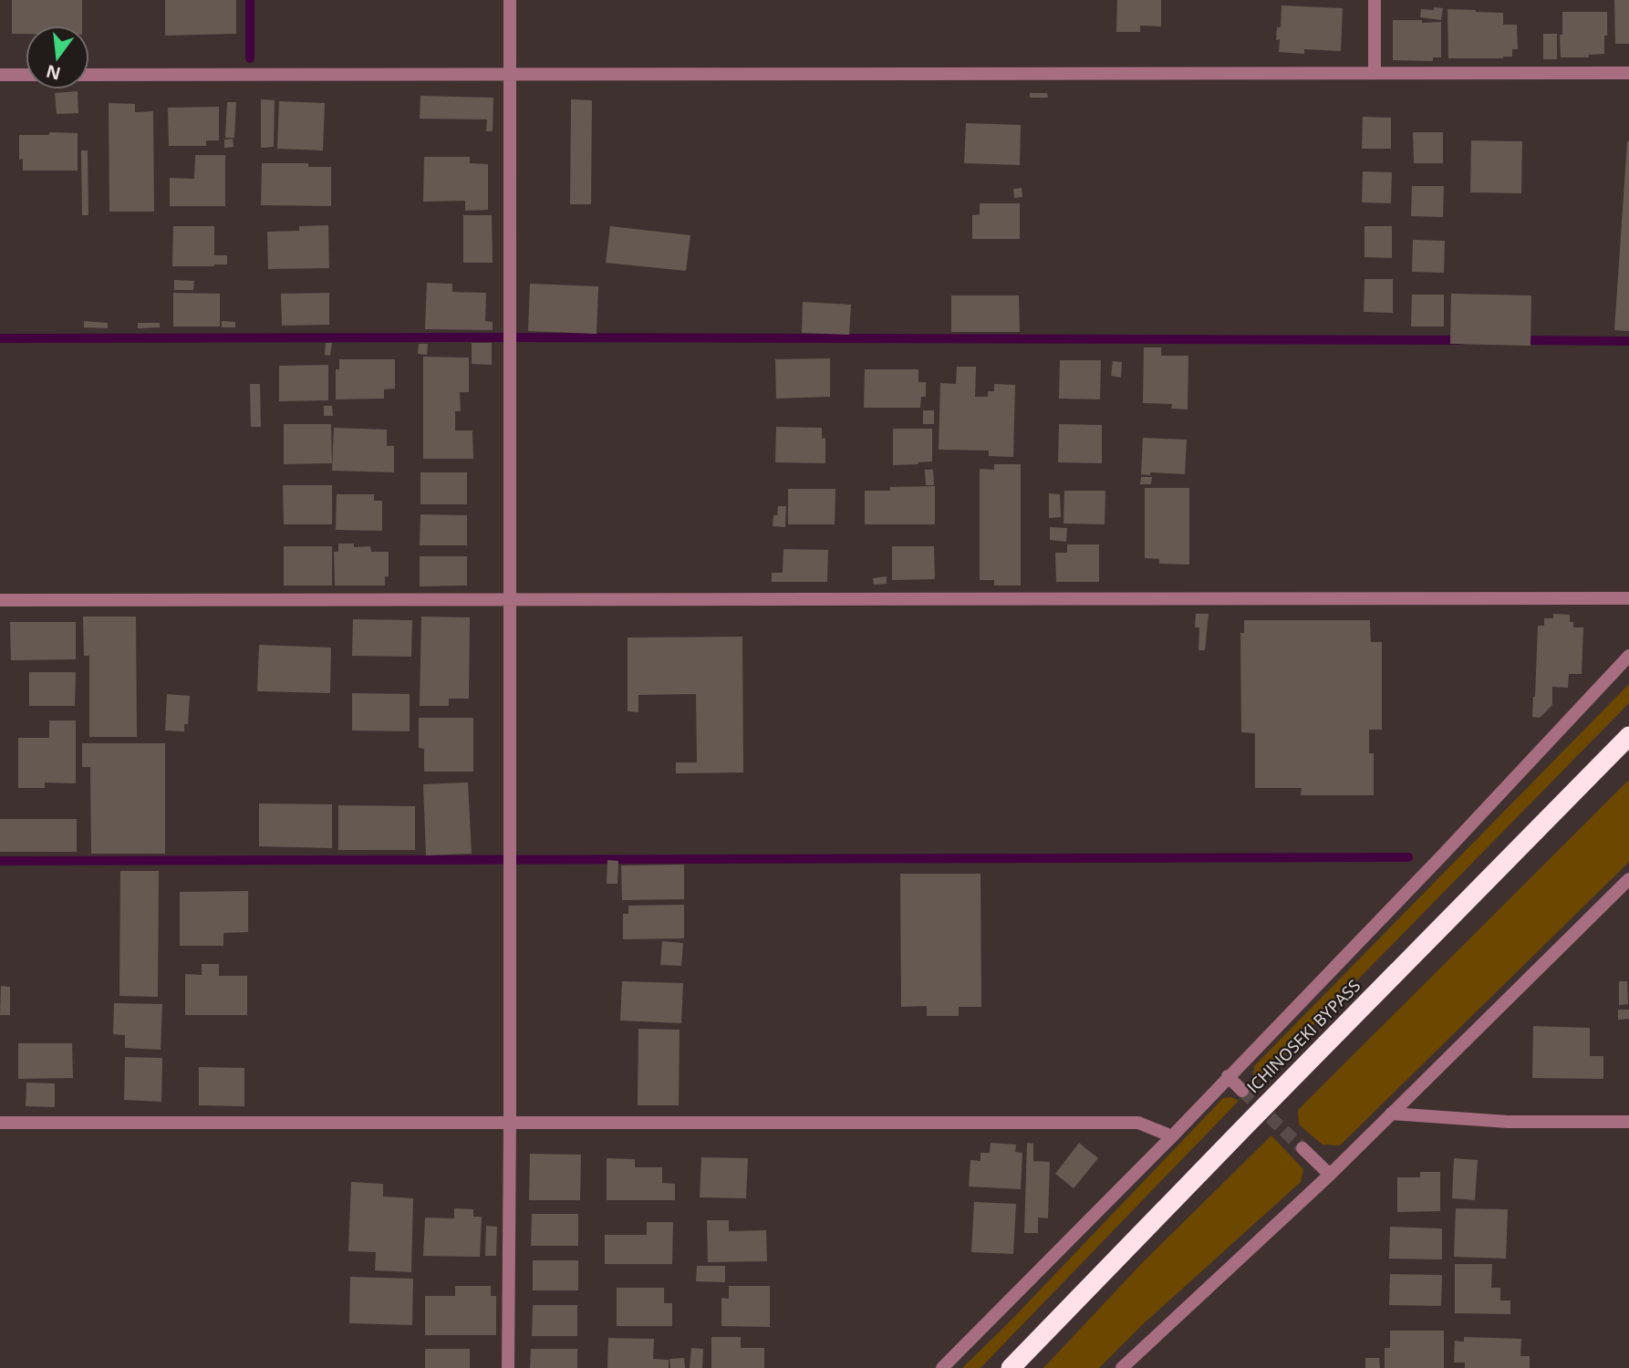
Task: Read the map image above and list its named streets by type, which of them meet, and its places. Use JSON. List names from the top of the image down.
{
  "streets": {
    "highway": ["ICHINOSEKI BYPASS"]
  },
  "north": "bottom"
}
